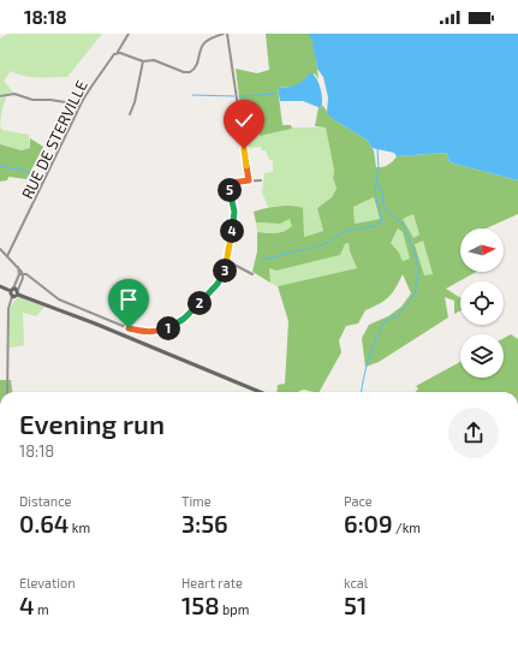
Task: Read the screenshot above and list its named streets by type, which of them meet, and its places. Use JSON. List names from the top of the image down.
{
  "streets": {
    "street": ["RUE DE STERVILLE"]
  },
  "north": "right",
  "page": {
    "status": "18:18",
    "pins": [
      "5",
      "4",
      "3",
      "2",
      "1"
    ],
    "heading": ["Evening run", "18:18"],
    "stats": [
      ["Distance", "0.64 km"],
      ["Time", "3:56"],
      ["Pace", "6:09 /km"],
      ["Elevation", "4 m"],
      ["Heart rate", "158 bpm"],
      ["kcal", "51"]
    ]
  }
}
